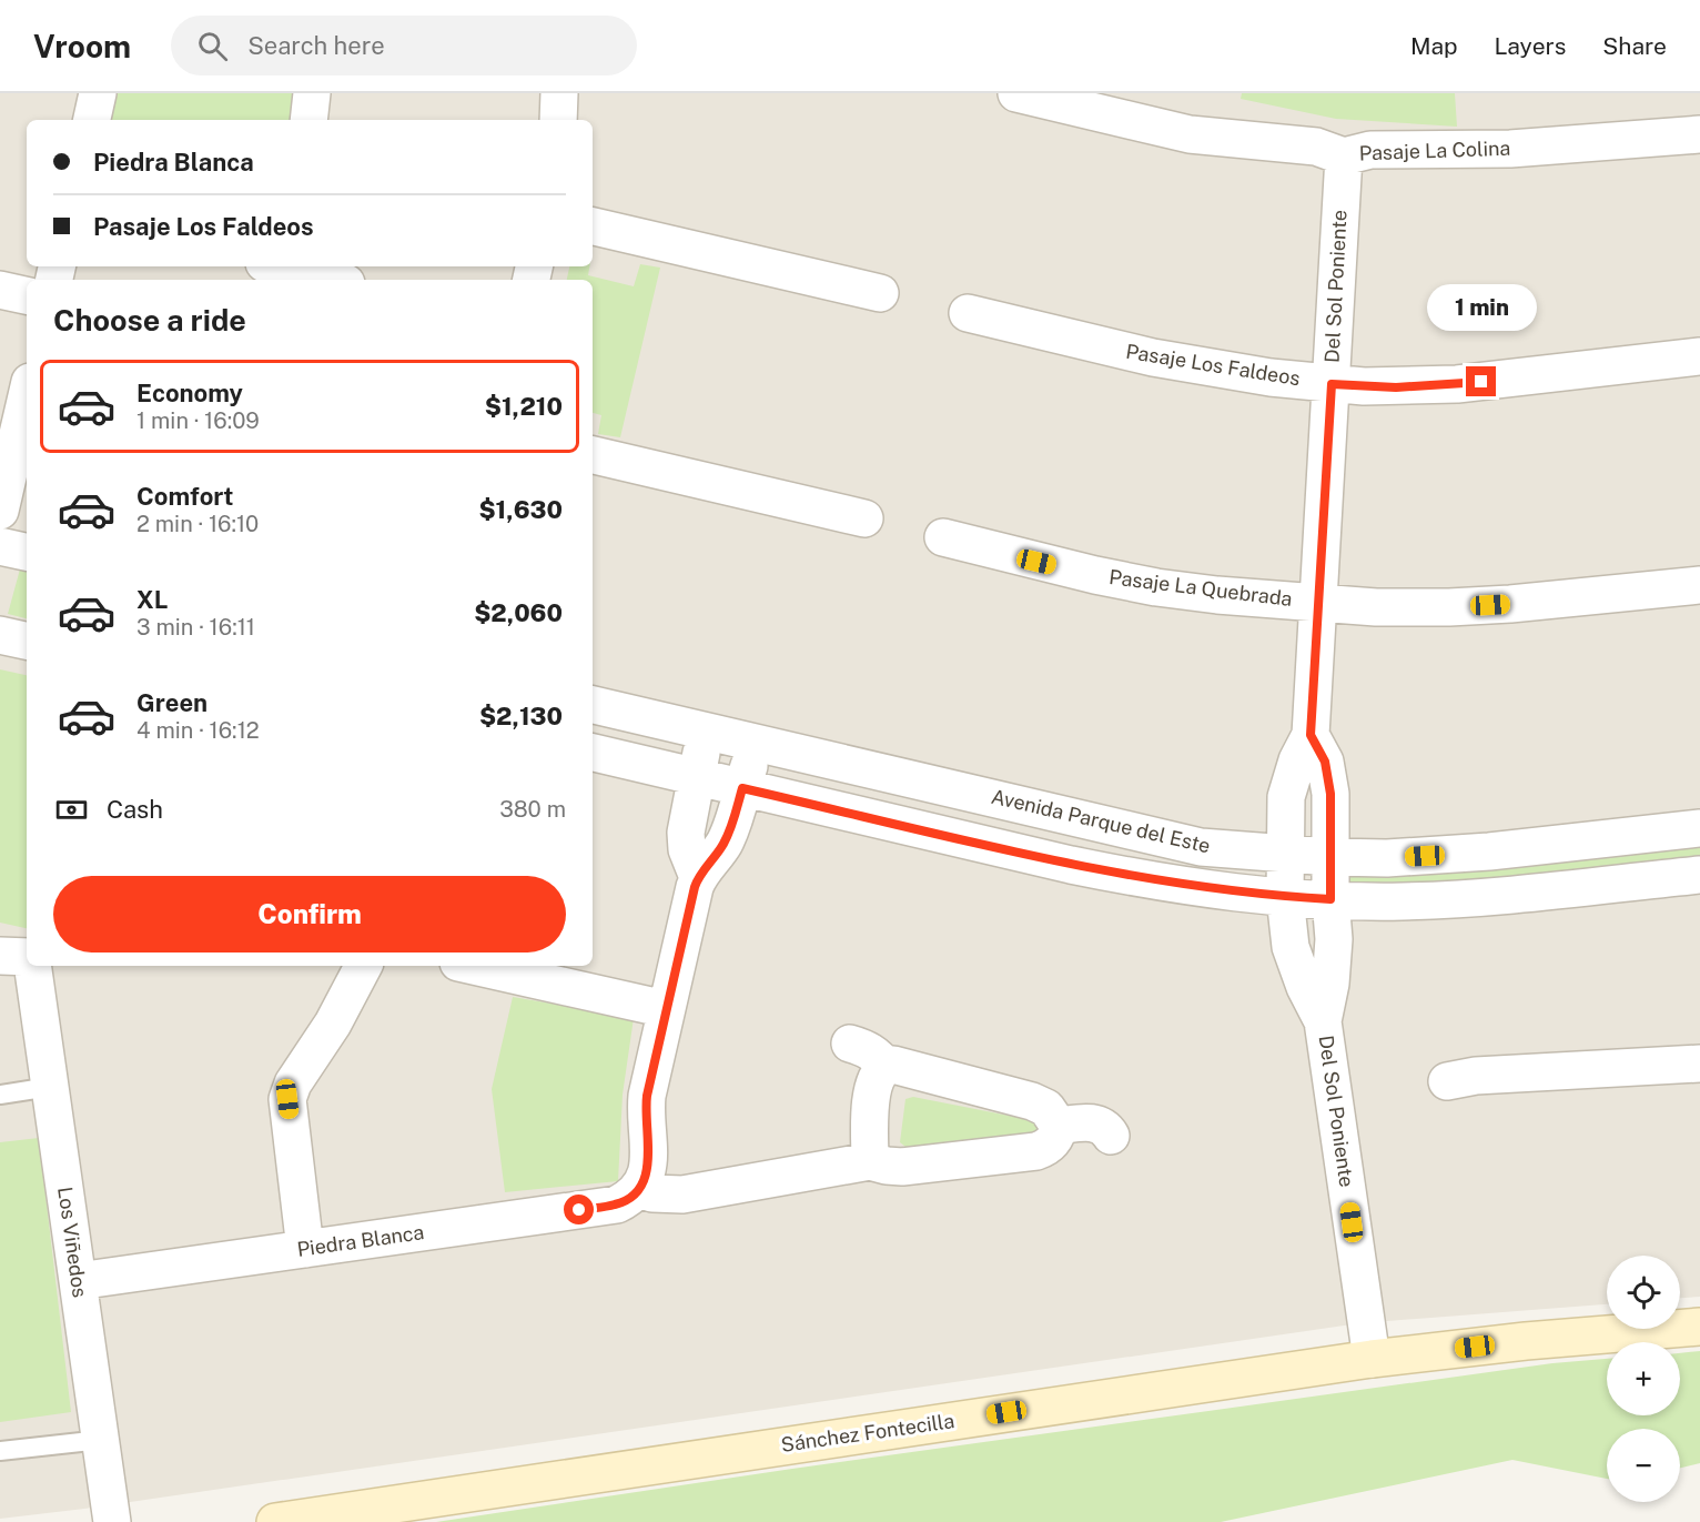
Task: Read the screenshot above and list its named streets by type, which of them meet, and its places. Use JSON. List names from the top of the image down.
{
  "streets": {
    "street": [
      "Pasaje La Colina",
      "Del Sol Poniente",
      "Pasaje Los Faldeos",
      "Pasaje La Quebrada",
      "Avenida Parque del Este",
      "Piedra Blanca",
      "Los Viñedos",
      "Sánchez Fontecilla"
    ]
  },
  "crossings": [
    ["Pasaje La Colina", "Del Sol Poniente"],
    ["Del Sol Poniente", "Pasaje Los Faldeos"],
    ["Del Sol Poniente", "Pasaje La Quebrada"],
    ["Del Sol Poniente", "Avenida Parque del Este"],
    ["Del Sol Poniente", "Sánchez Fontecilla"],
    ["Piedra Blanca", "Los Viñedos"]
  ],
  "page": {
    "header": "Vroom",
    "search": "Search here",
    "nav": ["Map", "Layers", "Share"],
    "banner": ["Piedra Blanca", "Pasaje Los Faldeos"],
    "heading": "Choose a ride",
    "bubble": "1 min",
    "list": [
      {
        "name": "Economy",
        "note": "1 min · 16:09",
        "value": "$1,210"
      },
      {
        "name": "Comfort",
        "note": "2 min · 16:10",
        "value": "$1,630"
      },
      {
        "name": "XL",
        "note": "3 min · 16:11",
        "value": "$2,060"
      },
      {
        "name": "Green",
        "note": "4 min · 16:12",
        "value": "$2,130"
      }
    ],
    "pay": ["Cash", "380 m"],
    "buttons": "Confirm",
    "map_buttons": ["+", "−"]
  }
}
